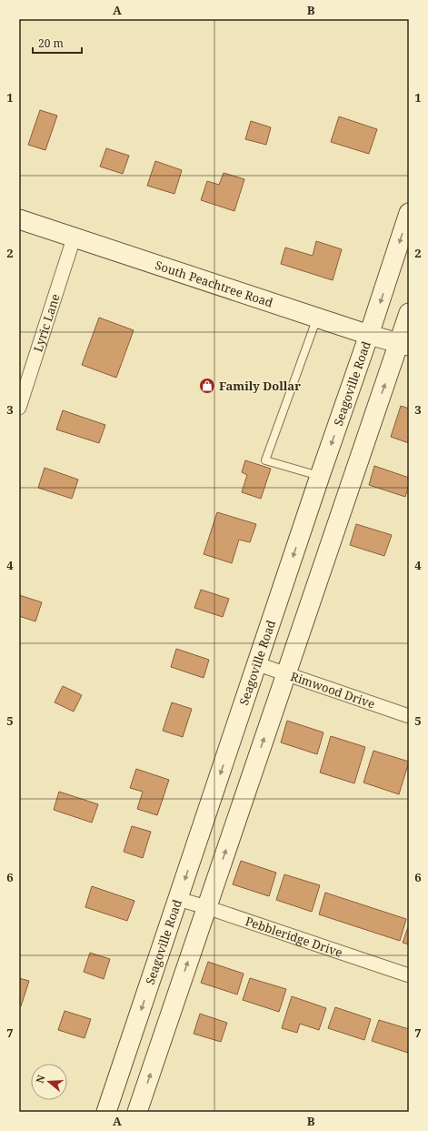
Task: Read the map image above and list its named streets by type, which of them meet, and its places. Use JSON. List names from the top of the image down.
{
  "streets": {
    "main road": ["South Peachtree Road", "Seagoville Road"],
    "street": ["Lyric Lane", "Rimwood Drive", "Pebbleridge Drive"]
  },
  "crossings": [
    ["South Peachtree Road", "Lyric Lane"],
    ["South Peachtree Road", "Seagoville Road"],
    ["Seagoville Road", "Rimwood Drive"],
    ["Seagoville Road", "Pebbleridge Drive"]
  ],
  "places": {
    "shop": ["Family Dollar"]
  },
  "scale_bar": "20 m",
  "north": "left",
  "grid": {
    "columns": ["A", "B"],
    "rows": [
      "1",
      "2",
      "3",
      "4",
      "5",
      "6",
      "7"
    ]
  }
}
